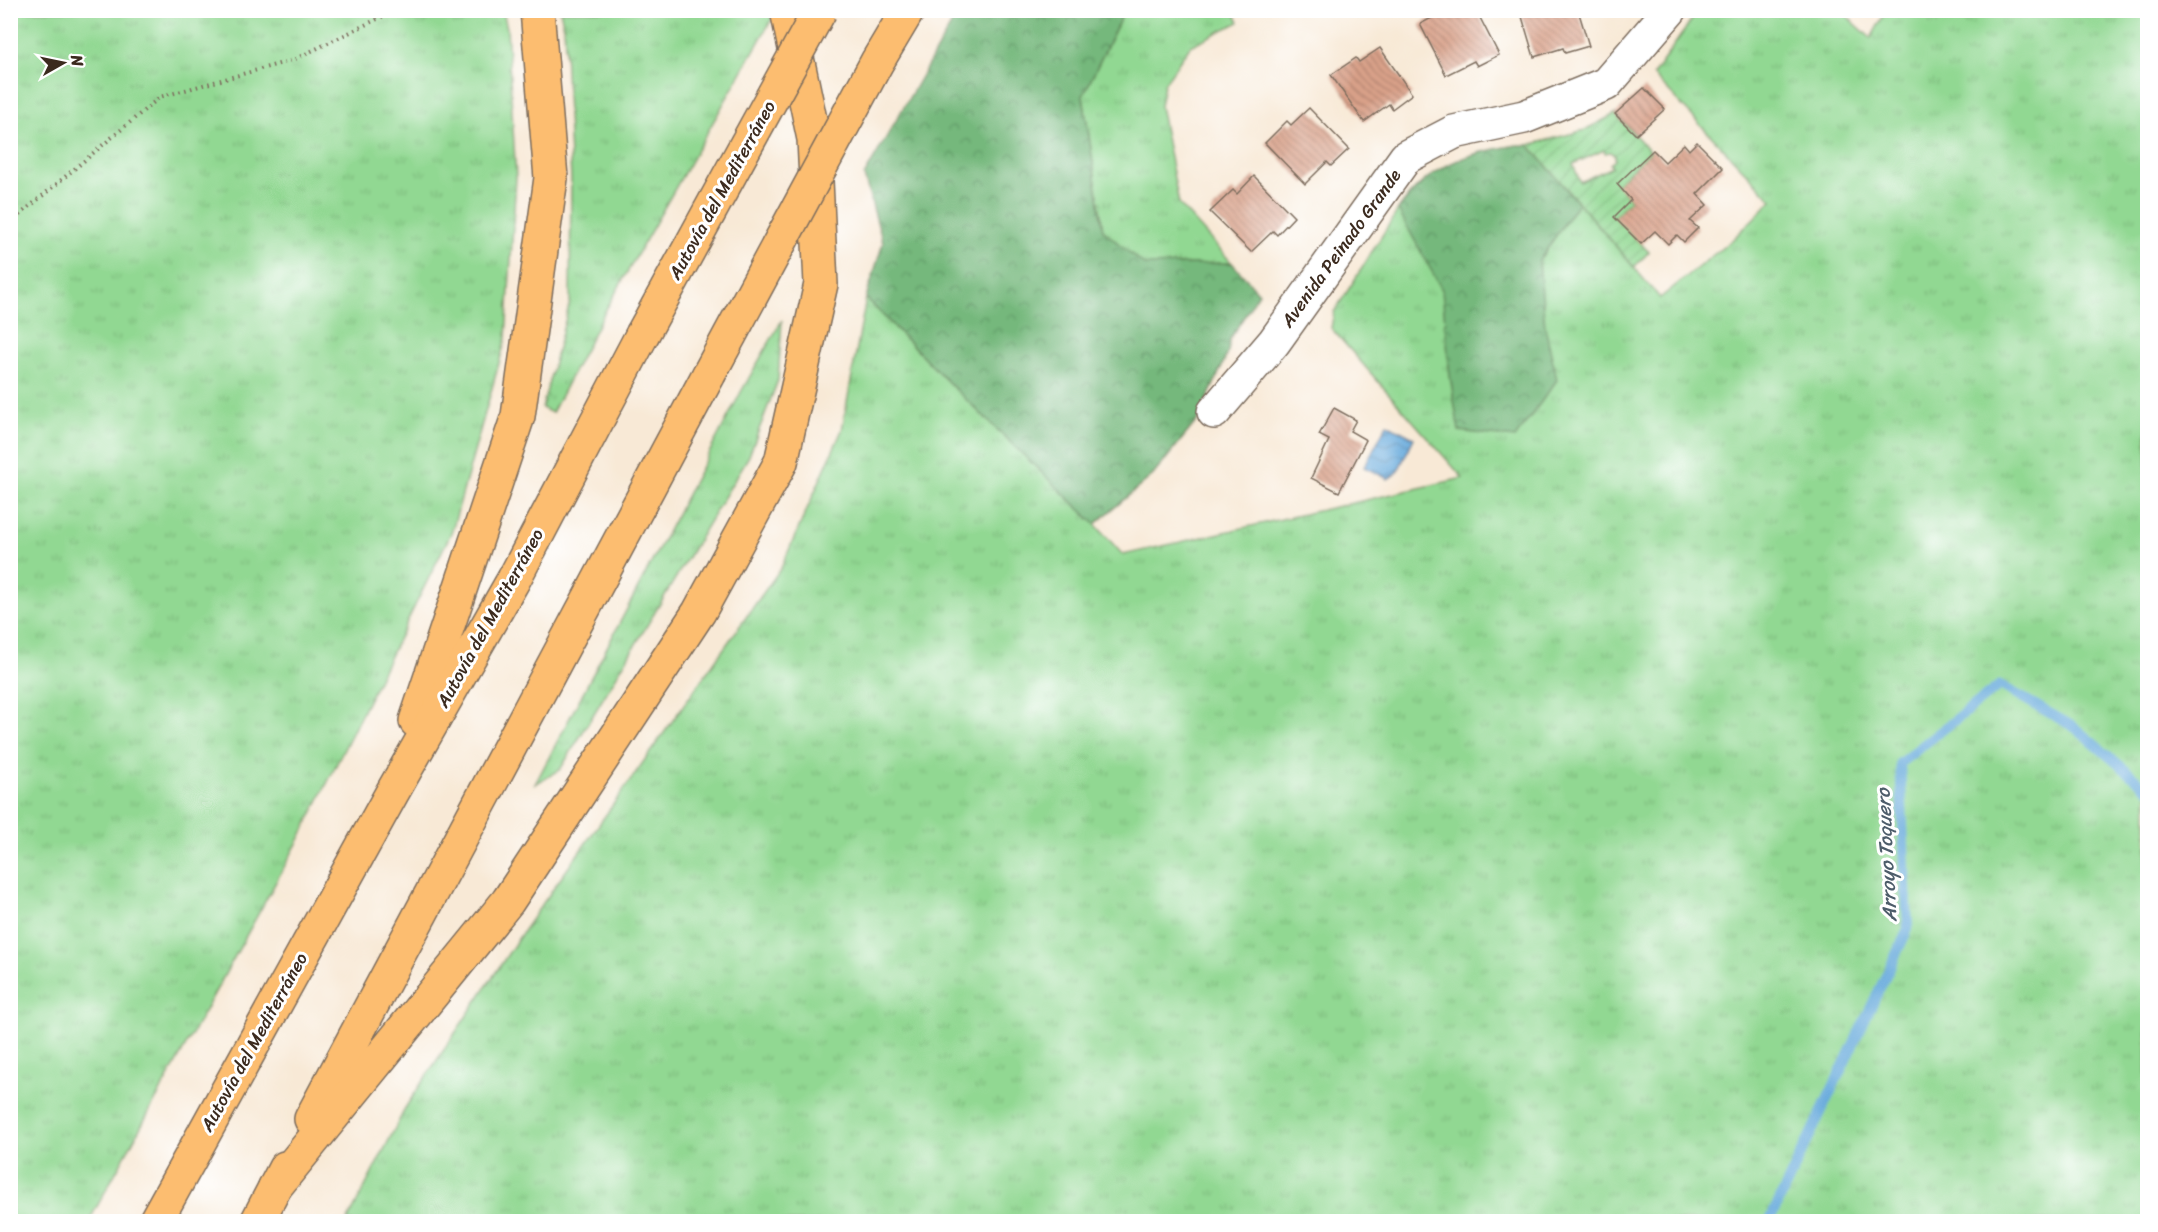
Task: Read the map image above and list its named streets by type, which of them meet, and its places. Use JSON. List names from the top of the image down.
{
  "streets": {
    "highway": ["Autovía del Mediterráneo"],
    "street": ["Avenida Peinado Grande"]
  },
  "water": ["Arroyo Toquero"],
  "north": "right"
}
